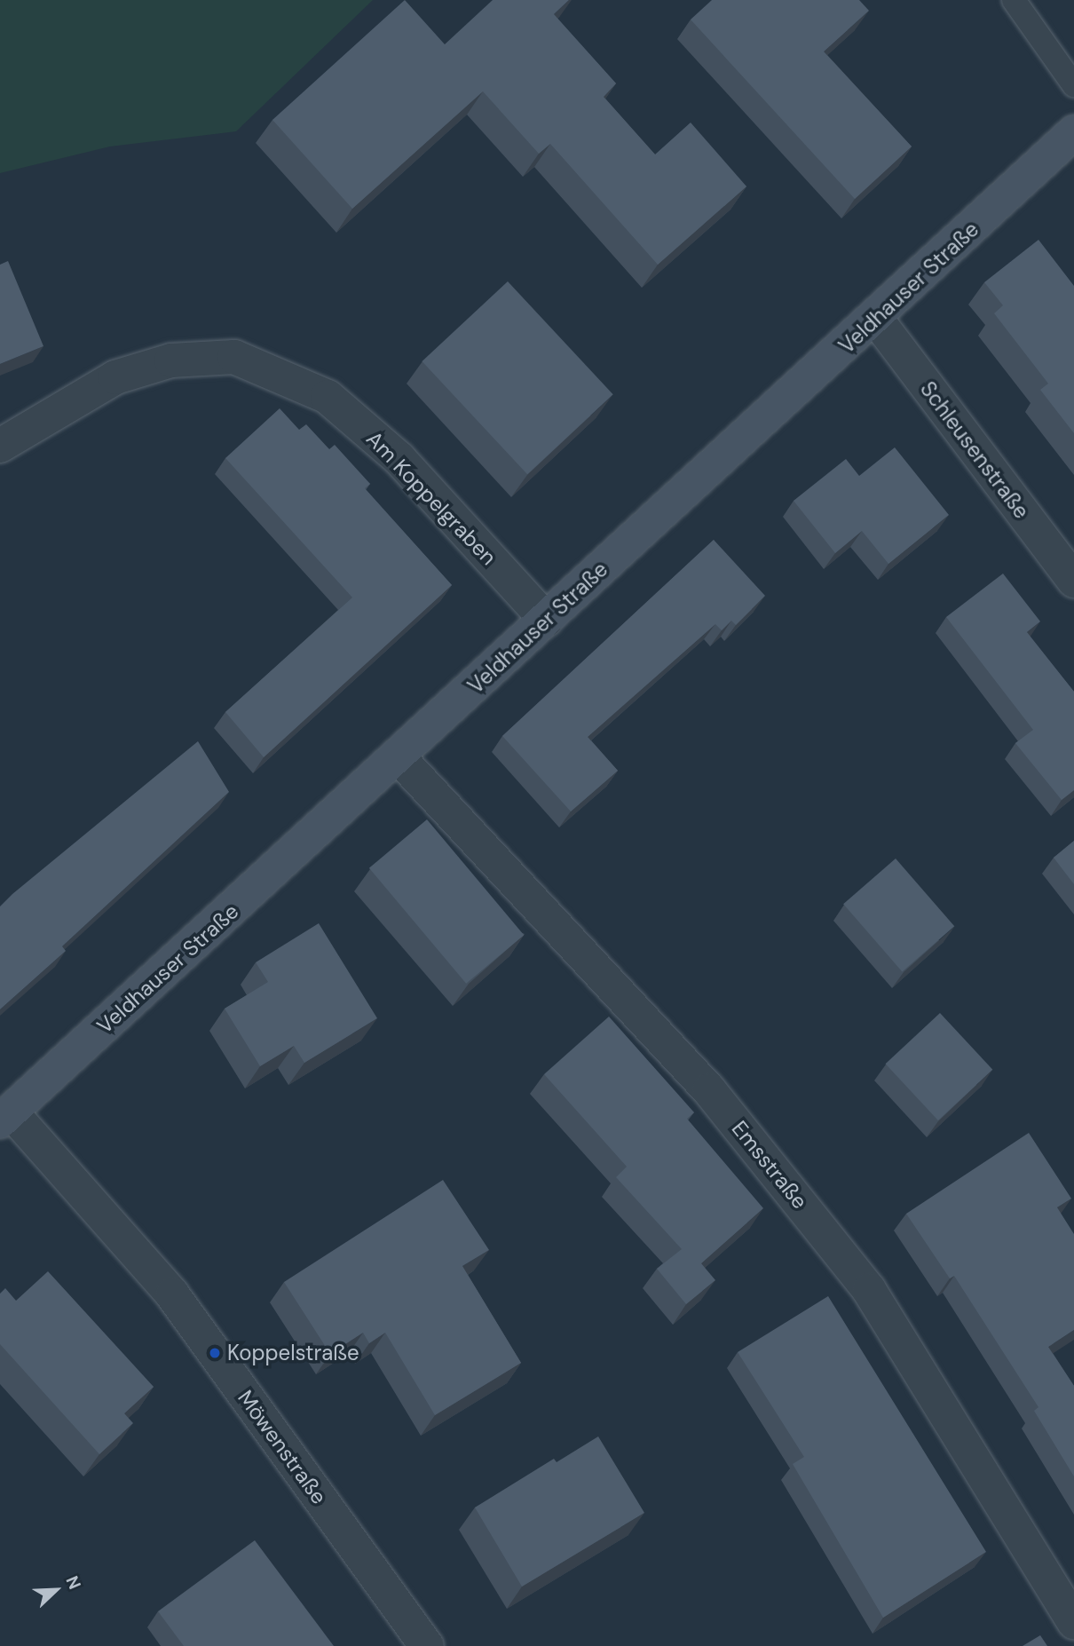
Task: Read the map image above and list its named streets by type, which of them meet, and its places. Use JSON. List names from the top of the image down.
{
  "streets": {
    "street": [
      "Veldhauser Straße",
      "Schleusenstraße",
      "Am Koppelgraben",
      "Emsstraße",
      "Möwenstraße"
    ]
  },
  "crossings": [
    ["Veldhauser Straße", "Schleusenstraße"],
    ["Veldhauser Straße", "Am Koppelgraben"],
    ["Veldhauser Straße", "Emsstraße"],
    ["Veldhauser Straße", "Möwenstraße"]
  ],
  "places": ["Koppelstraße"],
  "north": "top right"
}
